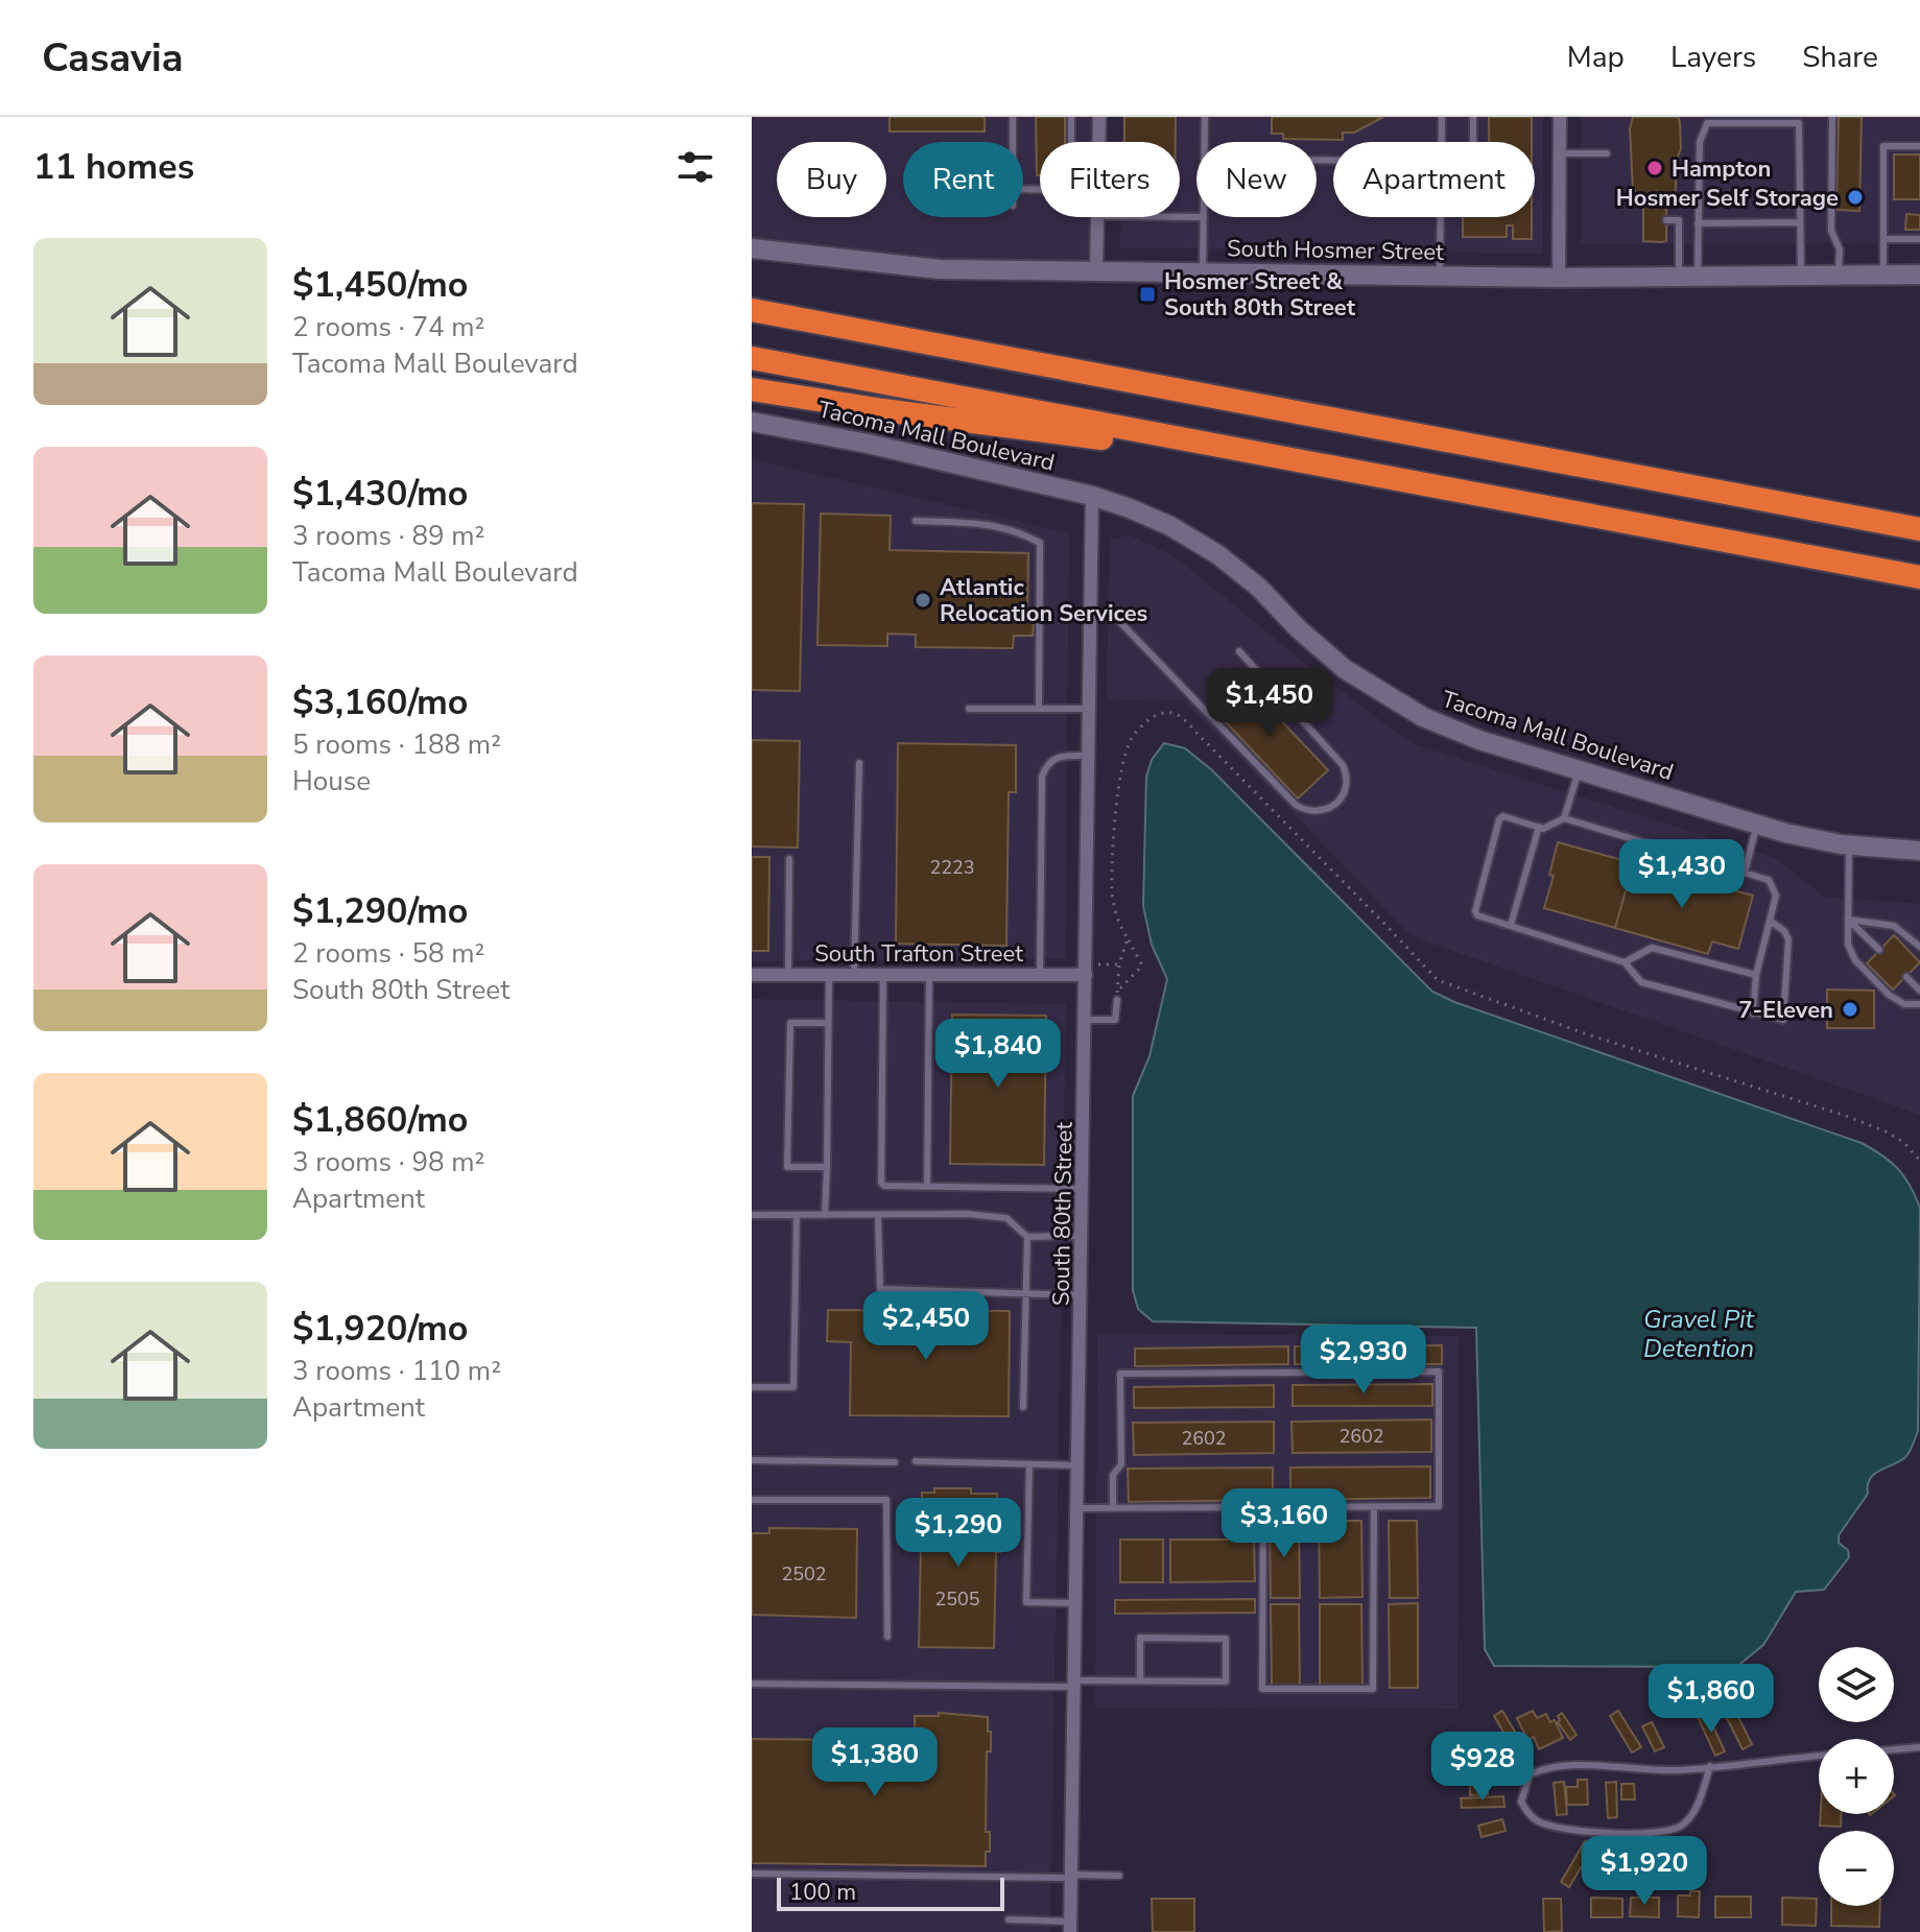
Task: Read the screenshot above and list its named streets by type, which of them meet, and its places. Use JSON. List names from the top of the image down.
{
  "streets": {
    "main road": ["South Hosmer Street", "Tacoma Mall Boulevard"],
    "street": ["South Trafton Street", "South 80th Street"]
  },
  "crossings": [
    ["Tacoma Mall Boulevard", "South 80th Street"],
    ["South Trafton Street", "South 80th Street"]
  ],
  "water": ["Gravel Pit Detention"],
  "places": {
    "other": [
      "Hampton",
      "Hosmer Self Storage",
      "Atlantic Relocation Services",
      "7-Eleven"
    ],
    "transit": ["Hosmer Street & South 80th Street"]
  },
  "house_numbers": [
    "2223",
    "2602",
    "2602",
    "2502",
    "2505"
  ],
  "scale_bar": "100 m",
  "page": {
    "header": "Casavia",
    "nav": ["Map", "Layers", "Share"],
    "heading": "11 homes",
    "chip": [
      "Buy",
      "Rent",
      "Filters",
      "New",
      "Apartment"
    ],
    "list": [
      {
        "name": "$1,450/mo",
        "note": "2 rooms · 74 m² · Tacoma Mall Boulevard"
      },
      {
        "name": "$1,430/mo",
        "note": "3 rooms · 89 m² · Tacoma Mall Boulevard"
      },
      {
        "name": "$3,160/mo",
        "note": "5 rooms · 188 m² · House"
      },
      {
        "name": "$1,290/mo",
        "note": "2 rooms · 58 m² · South 80th Street"
      },
      {
        "name": "$1,860/mo",
        "note": "3 rooms · 98 m² · Apartment"
      },
      {
        "name": "$1,920/mo",
        "note": "3 rooms · 110 m² · Apartment"
      }
    ],
    "price": [
      "$1,450",
      "$1,430",
      "$1,840",
      "$2,450",
      "$2,930",
      "$3,160",
      "$1,290",
      "$1,860",
      "$1,380",
      "$928",
      "$1,920"
    ],
    "map_buttons": ["+", "−"],
    "scale": "100 m"
  }
}
